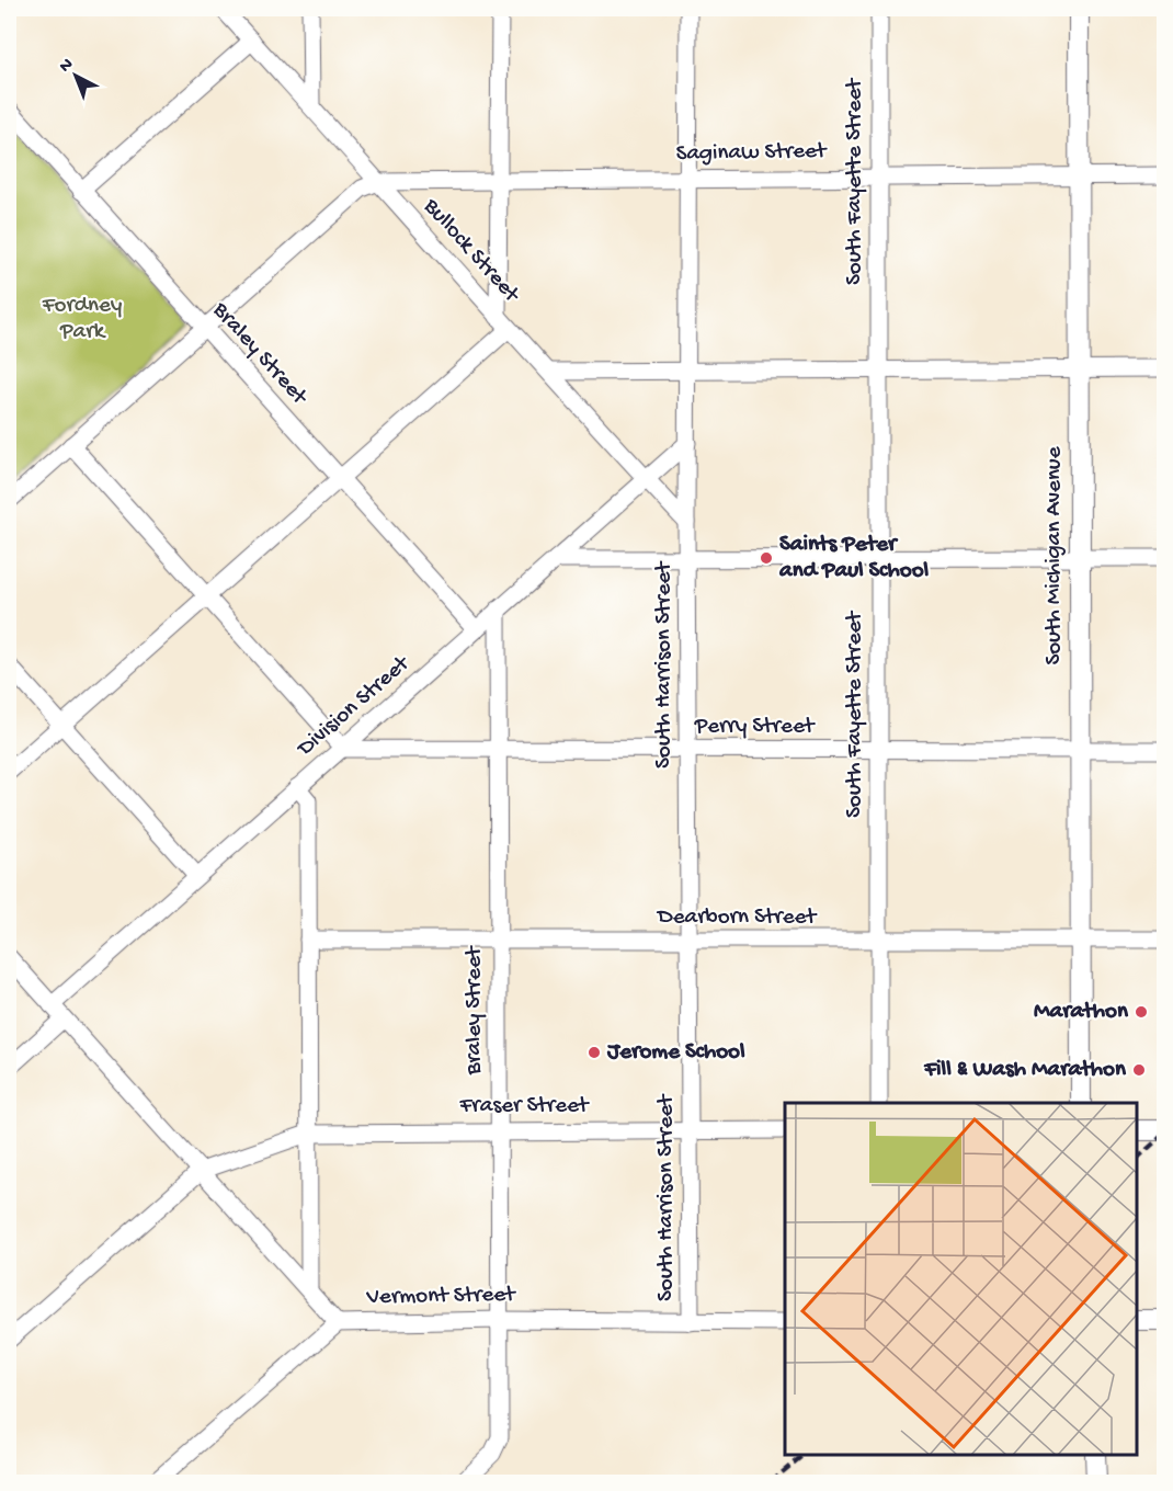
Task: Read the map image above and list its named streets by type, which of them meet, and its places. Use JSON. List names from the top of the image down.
{
  "streets": {
    "street": [
      "Saginaw Street",
      "South Fayette Street",
      "Bullock Street",
      "Braley Street",
      "South Michigan Avenue",
      "South Harrison Street",
      "Division Street",
      "Perry Street",
      "Dearborn Street",
      "Fraser Street",
      "Vermont Street"
    ]
  },
  "crossings": [
    ["Saginaw Street", "South Fayette Street"],
    ["Saginaw Street", "Bullock Street"],
    ["Saginaw Street", "South Michigan Avenue"],
    ["Saginaw Street", "South Harrison Street"],
    ["South Fayette Street", "Perry Street"],
    ["South Fayette Street", "Dearborn Street"],
    ["Bullock Street", "South Harrison Street"],
    ["Bullock Street", "Division Street"],
    ["Braley Street", "Division Street"],
    ["Braley Street", "Perry Street"],
    ["Braley Street", "Dearborn Street"],
    ["Braley Street", "Fraser Street"],
    ["Braley Street", "Vermont Street"],
    ["South Michigan Avenue", "Perry Street"],
    ["South Michigan Avenue", "Dearborn Street"],
    ["South Harrison Street", "Division Street"],
    ["South Harrison Street", "Perry Street"],
    ["South Harrison Street", "Dearborn Street"],
    ["South Harrison Street", "Fraser Street"],
    ["South Harrison Street", "Vermont Street"],
    ["Division Street", "Perry Street"]
  ],
  "parks": ["Fordney Park"],
  "places": [
    "Saints Peter and Paul School",
    "Marathon",
    "Jerome School",
    "Fill & Wash Marathon"
  ],
  "north": "top left"
}
